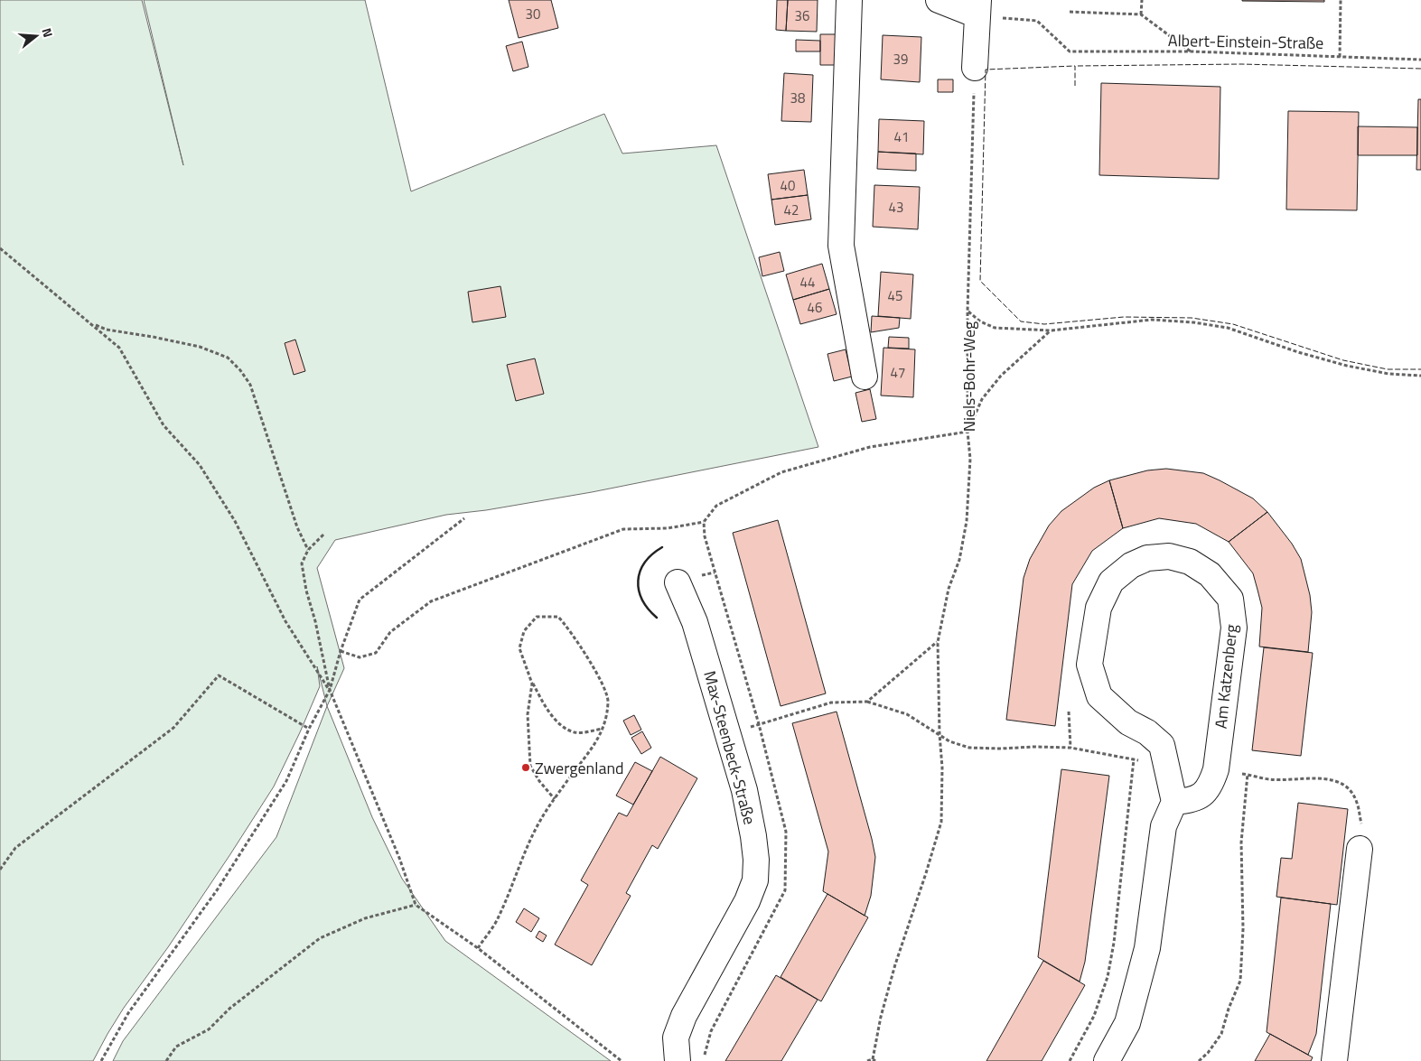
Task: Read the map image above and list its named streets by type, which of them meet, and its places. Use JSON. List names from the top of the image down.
{
  "streets": {
    "street": ["Am Katzenberg", "Max-Steenbeck-Straße"],
    "path": ["Albert-Einstein-Straße", "Niels-Bohr-Weg"]
  },
  "places": ["Zwergenland"],
  "house_numbers": [
    "30",
    "36",
    "39",
    "38",
    "41",
    "40",
    "43",
    "42",
    "44",
    "45",
    "46",
    "47"
  ],
  "north": "right"
}
